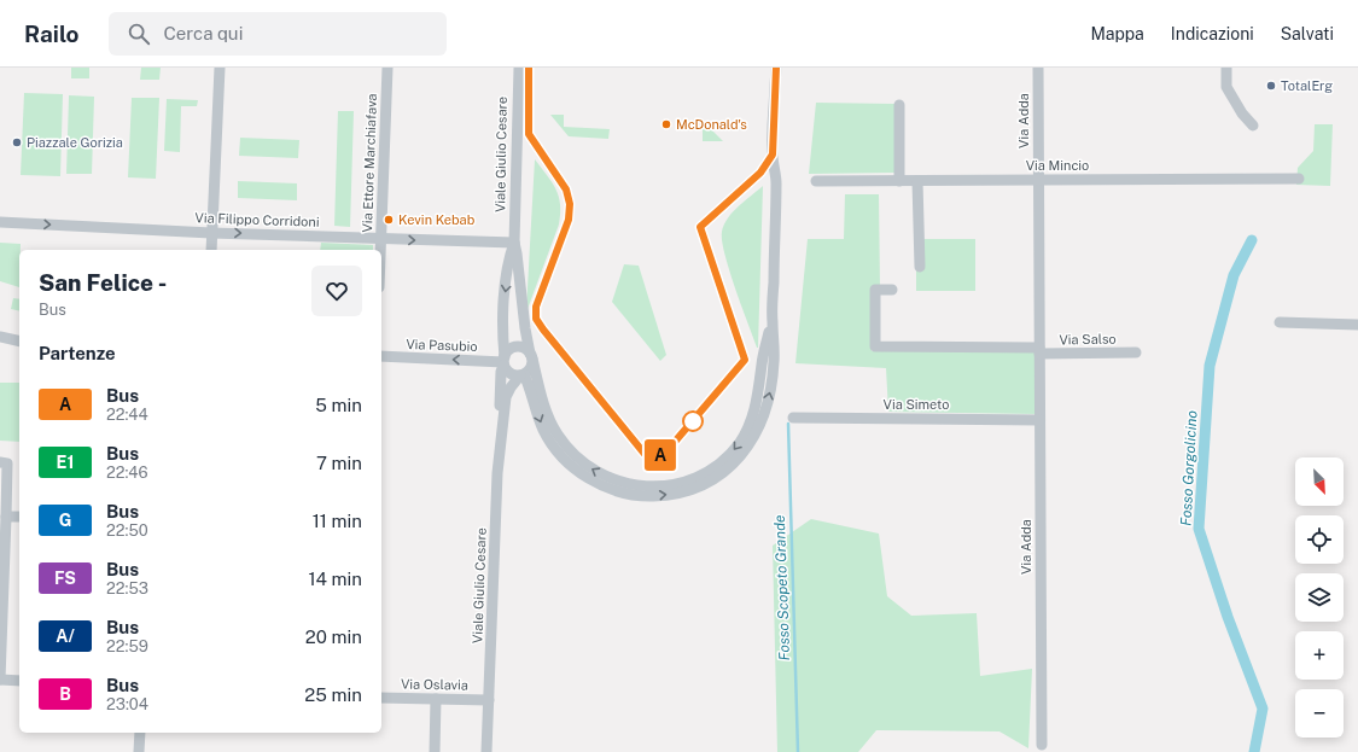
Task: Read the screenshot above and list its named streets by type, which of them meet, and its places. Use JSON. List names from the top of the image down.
{
  "streets": {
    "street": [
      "Via Adda",
      "Viale Giulio Cesare",
      "Via Ettore Marchiafava",
      "Via Mincio",
      "Via Filippo Corridoni",
      "Via Salso",
      "Via Pasubio",
      "Via Simeto",
      "Via Oslavia"
    ]
  },
  "crossings": [
    ["Via Adda", "Via Mincio"],
    ["Via Adda", "Via Salso"],
    ["Via Adda", "Via Simeto"],
    ["Viale Giulio Cesare", "Via Filippo Corridoni"],
    ["Viale Giulio Cesare", "Via Pasubio"],
    ["Viale Giulio Cesare", "Via Oslavia"],
    ["Via Ettore Marchiafava", "Via Filippo Corridoni"]
  ],
  "one_way": ["Via Filippo Corridoni", "Via Pasubio"],
  "water": ["Fosso Gorgolicino", "Fosso Scopeto Grande"],
  "places": [
    "TotalErg",
    "McDonald's",
    "Piazzale Gorizia",
    "Kevin Kebab"
  ],
  "lines": ["bus line A"],
  "north": "bottom right",
  "page": {
    "header": "Railo",
    "search": "Cerca qui",
    "nav": ["Mappa", "Indicazioni", "Salvati"],
    "on_map": "A",
    "heading": [
      ["San Felice -", "Bus"],
      "Partenze"
    ],
    "list": [
      {
        "mark": "A",
        "name": "Bus",
        "note": "22:44",
        "value": "5 min"
      },
      {
        "mark": "E1",
        "name": "Bus",
        "note": "22:46",
        "value": "7 min"
      },
      {
        "mark": "G",
        "name": "Bus",
        "note": "22:50",
        "value": "11 min"
      },
      {
        "mark": "FS",
        "name": "Bus",
        "note": "22:53",
        "value": "14 min"
      },
      {
        "mark": "A/",
        "name": "Bus",
        "note": "22:59",
        "value": "20 min"
      },
      {
        "mark": "B",
        "name": "Bus",
        "note": "23:04",
        "value": "25 min"
      }
    ],
    "map_buttons": ["+", "−"]
  }
}
